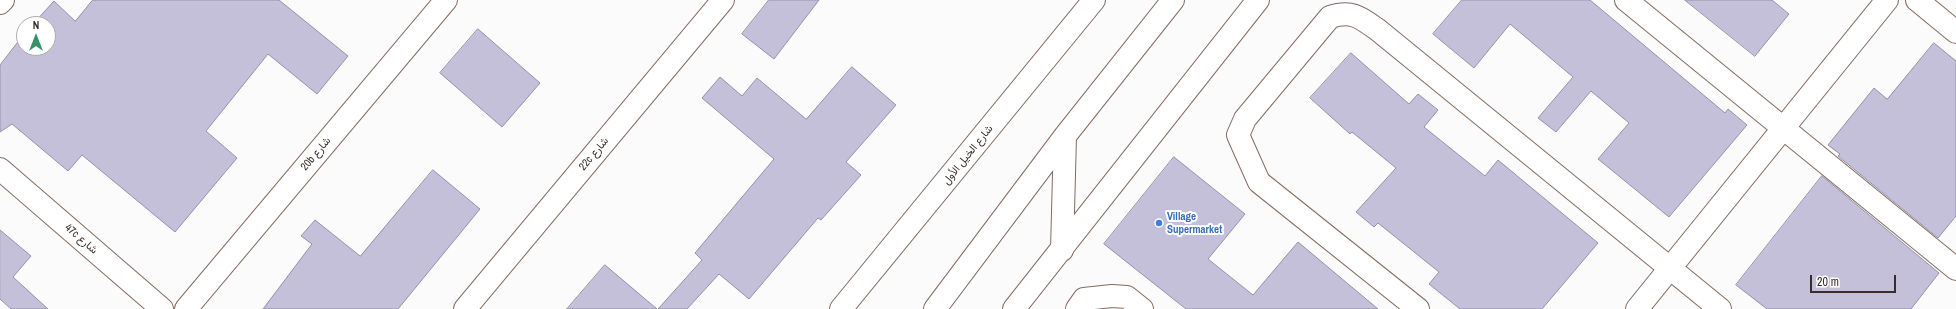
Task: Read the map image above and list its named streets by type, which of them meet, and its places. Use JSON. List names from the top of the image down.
{
  "streets": {
    "street": [
      "20b شارع",
      "22c شارع",
      "شارع الخيل الأول",
      "47c شارع"
    ]
  },
  "places": ["Village Supermarket"],
  "scale_bar": "20 m",
  "north": "top"
}
